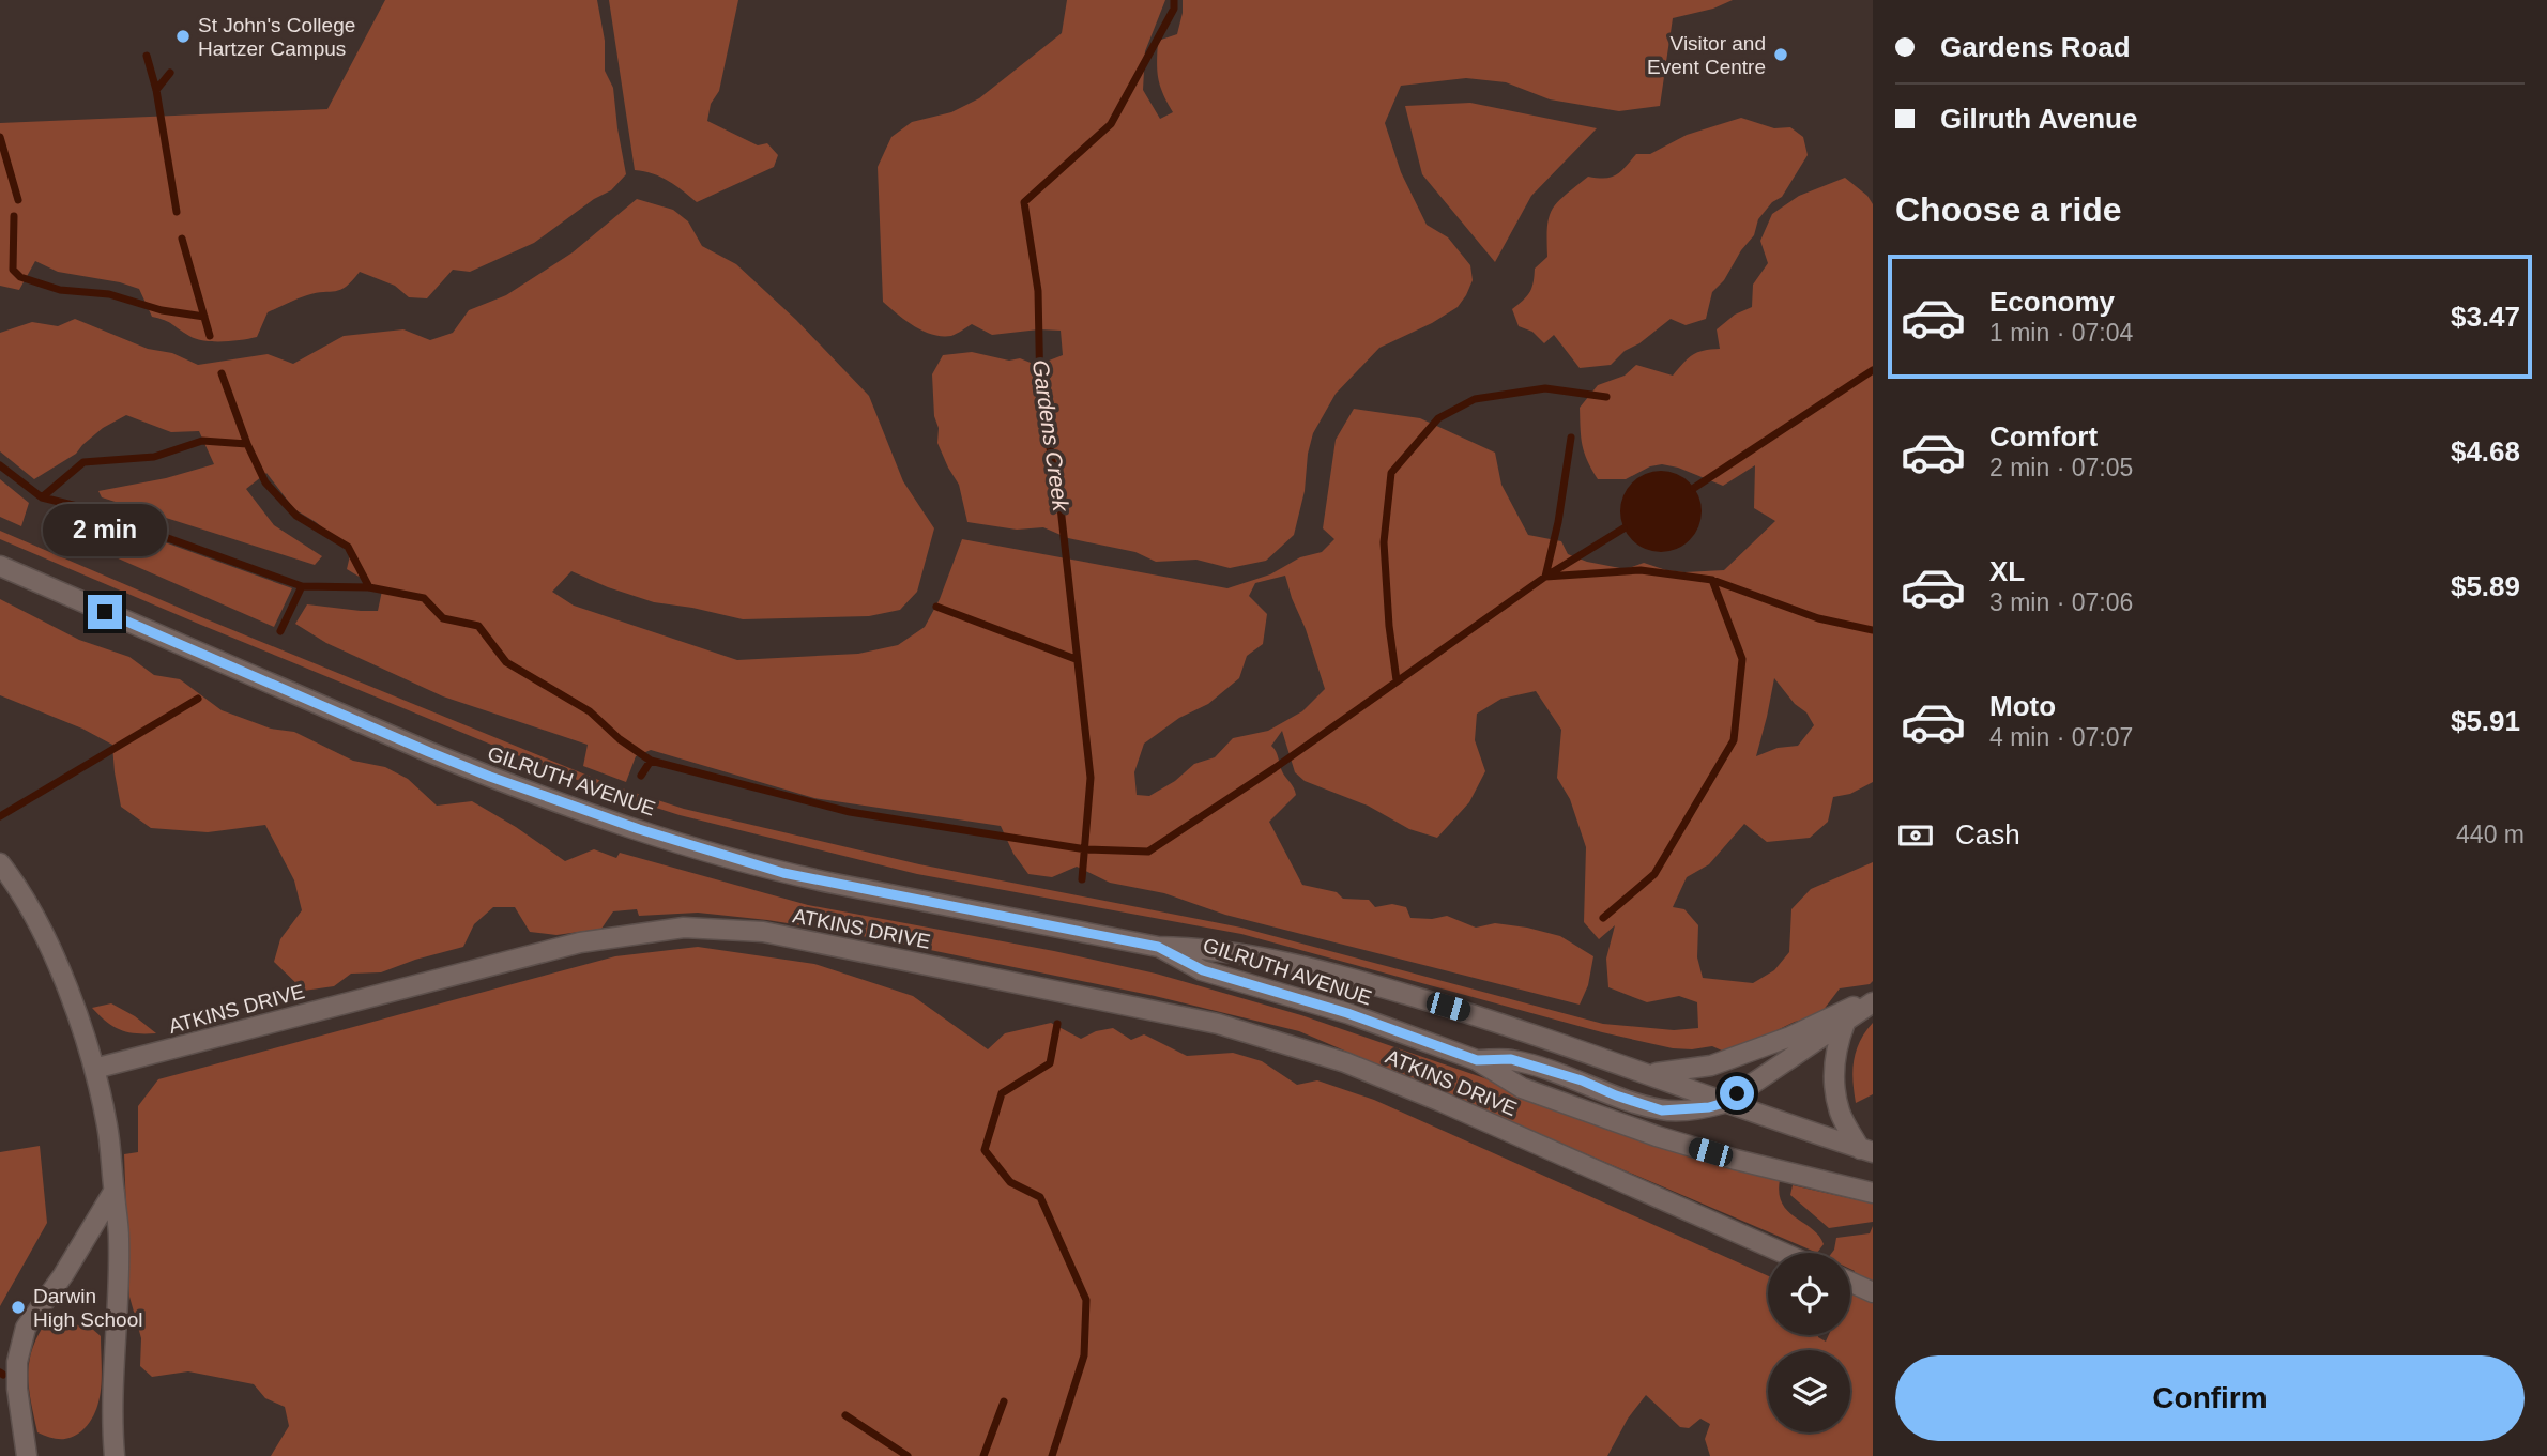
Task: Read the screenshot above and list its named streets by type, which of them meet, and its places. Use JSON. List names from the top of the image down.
{
  "streets": {
    "street": ["GILRUTH AVENUE", "ATKINS DRIVE"]
  },
  "water": ["Gardens Creek"],
  "places": ["St John's College Hartzer Campus", "Visitor and Event Centre", "Darwin High School"],
  "page": {
    "banner": ["Gardens Road", "Gilruth Avenue"],
    "heading": "Choose a ride",
    "list": [
      {
        "name": "Economy",
        "note": "1 min · 07:04",
        "value": "$3.47"
      },
      {
        "name": "Comfort",
        "note": "2 min · 07:05",
        "value": "$4.68"
      },
      {
        "name": "XL",
        "note": "3 min · 07:06",
        "value": "$5.89"
      },
      {
        "name": "Moto",
        "note": "4 min · 07:07",
        "value": "$5.91"
      }
    ],
    "bubble": "2 min",
    "pay": ["Cash", "440 m"],
    "buttons": "Confirm"
  }
}
